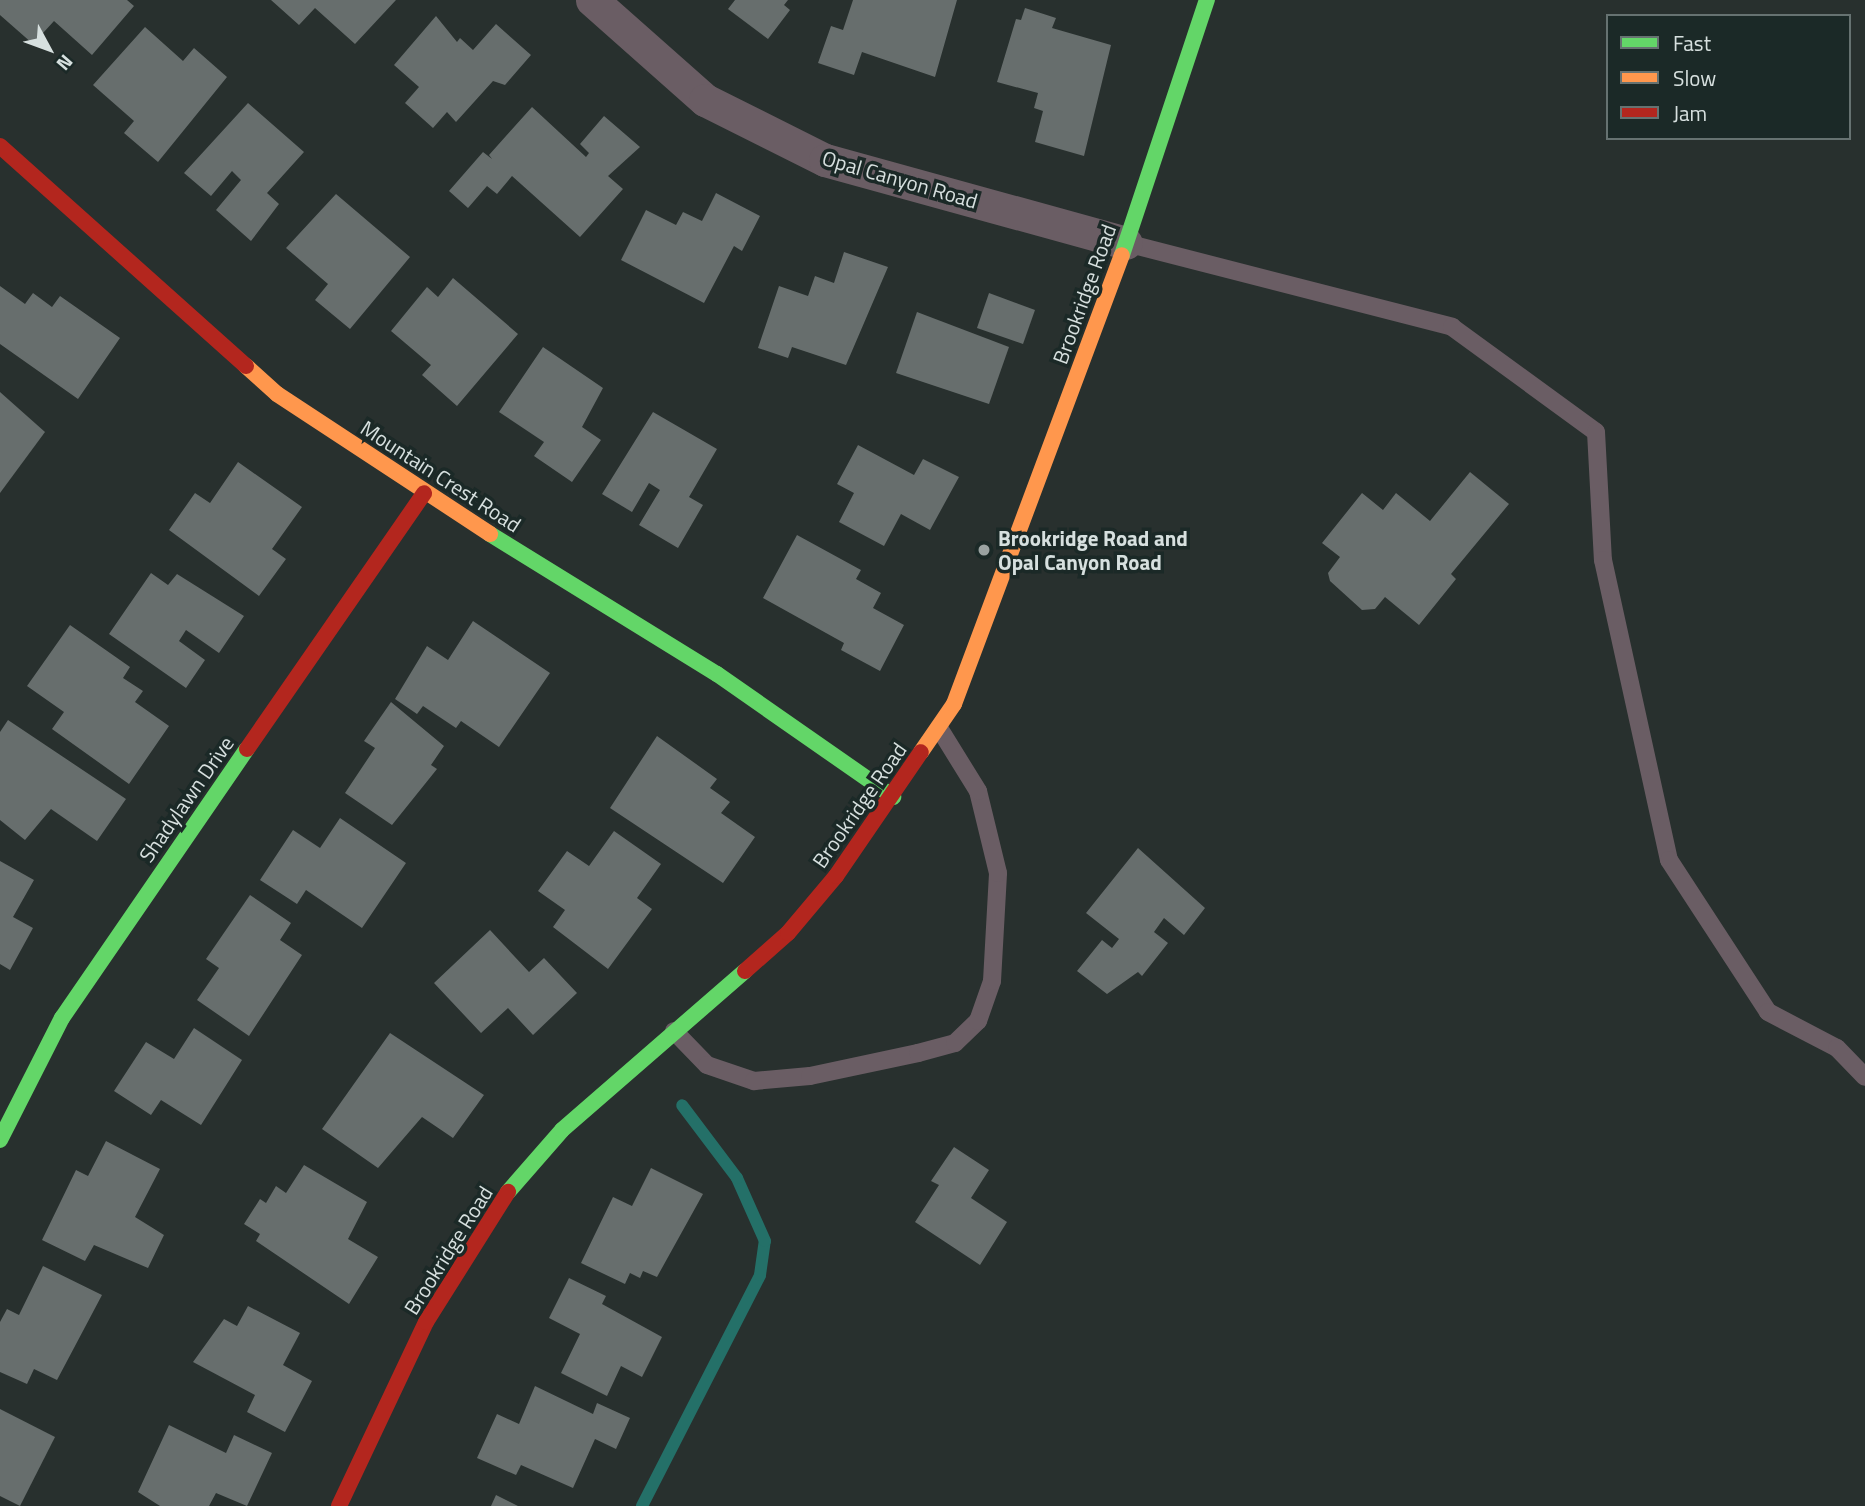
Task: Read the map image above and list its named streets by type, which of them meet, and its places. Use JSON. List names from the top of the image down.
{
  "streets": {
    "street": [
      "Opal Canyon Road",
      "Brookridge Road",
      "Mountain Crest Road",
      "Shadylawn Drive"
    ]
  },
  "crossings": [
    ["Opal Canyon Road", "Brookridge Road"],
    ["Brookridge Road", "Mountain Crest Road"],
    ["Mountain Crest Road", "Shadylawn Drive"]
  ],
  "places": ["Brookridge Road and Opal Canyon Road"],
  "legend": ["Fast", "Slow", "Jam"],
  "north": "bottom right"
}
